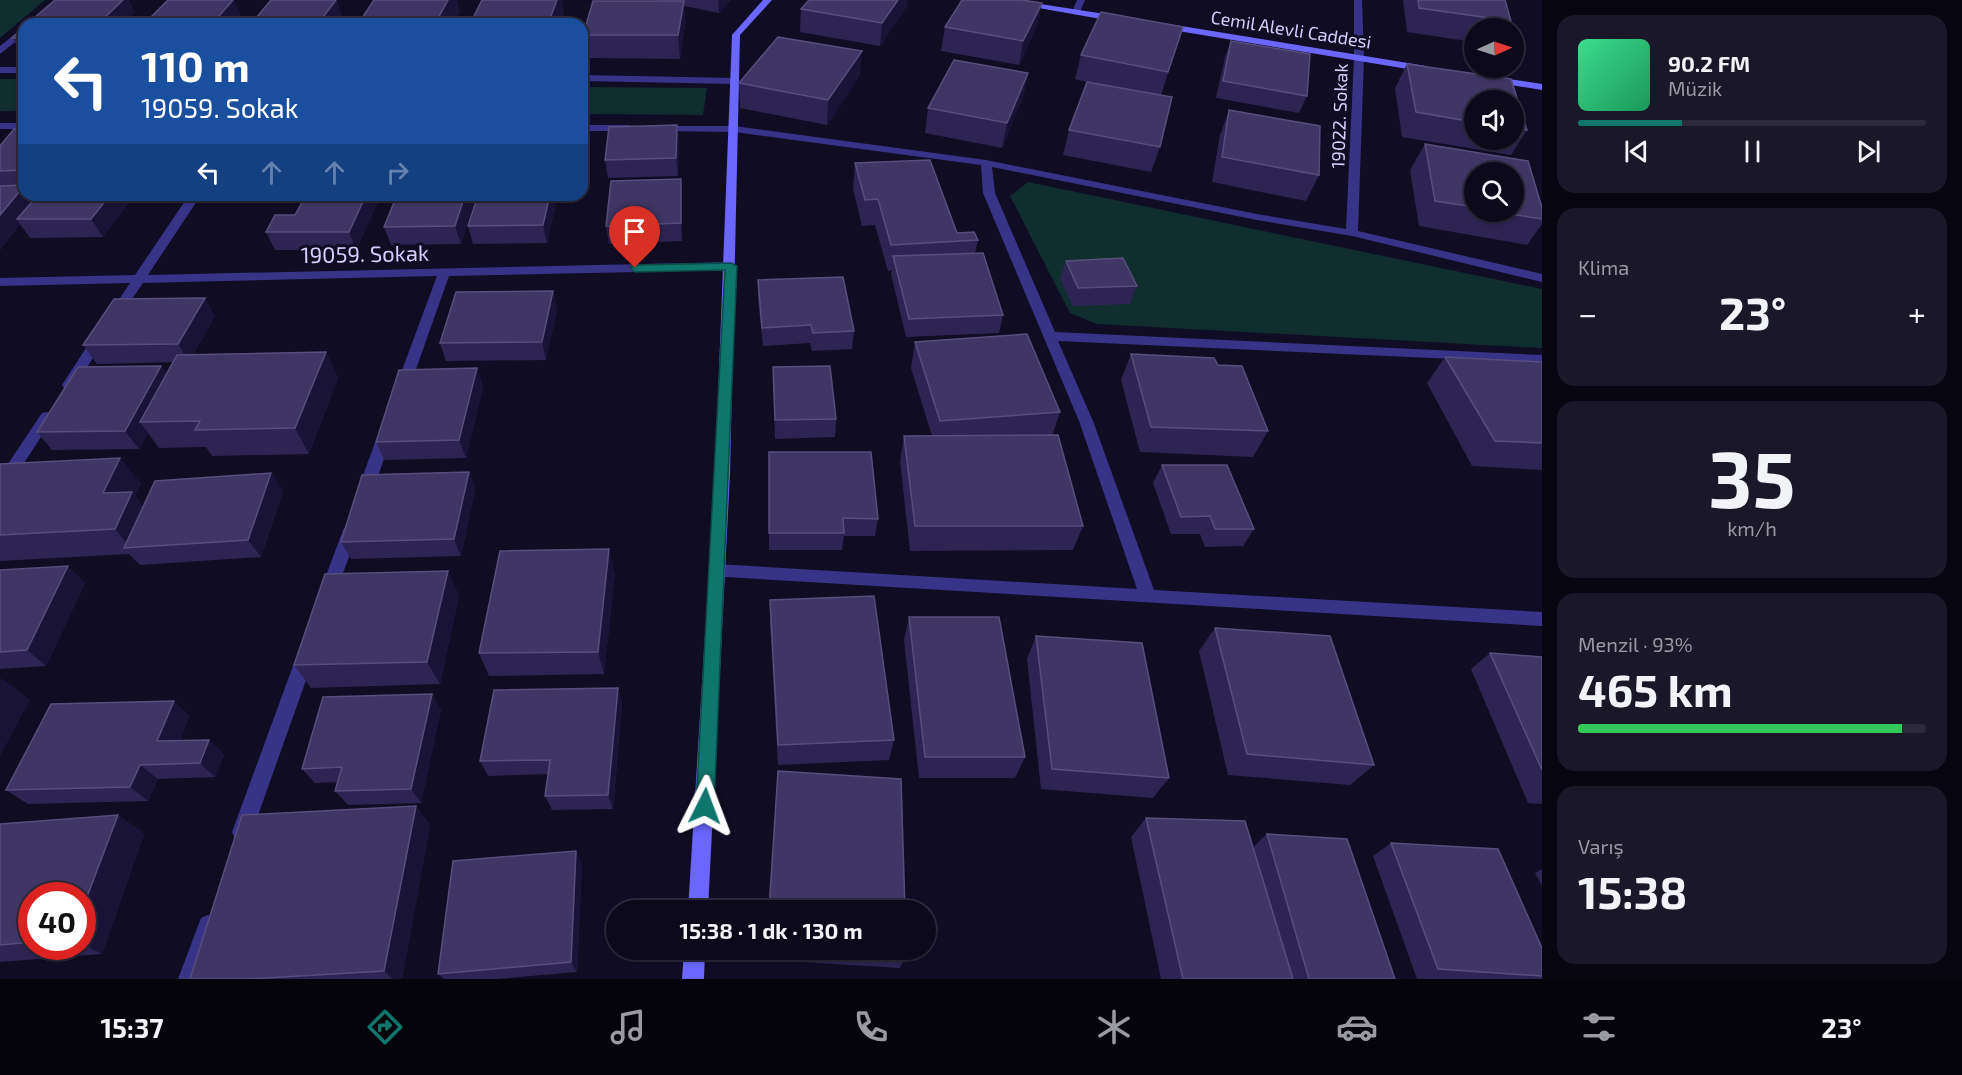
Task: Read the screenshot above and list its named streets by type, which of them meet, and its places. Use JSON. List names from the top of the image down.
{
  "streets": {
    "street": ["Cemil Alevli Caddesi", "19022. Sokak", "19059. Sokak"]
  },
  "crossings": [
    ["Cemil Alevli Caddesi", "19022. Sokak"]
  ],
  "north": "right",
  "page": {
    "turn": ["110 m", "19059. Sokak"],
    "song": ["90.2 FM", "Müzik"],
    "tile": [
      "Klima",
      ["35", "km/h"],
      ["Menzil · 93%", "465 km"],
      ["Varış", "15:38"]
    ],
    "heat": ["−", "23°", "+"],
    "limit": "40",
    "trip": "15:38 · 1 dk · 130 m",
    "tabs": ["15:37", "23°"]
  }
}
